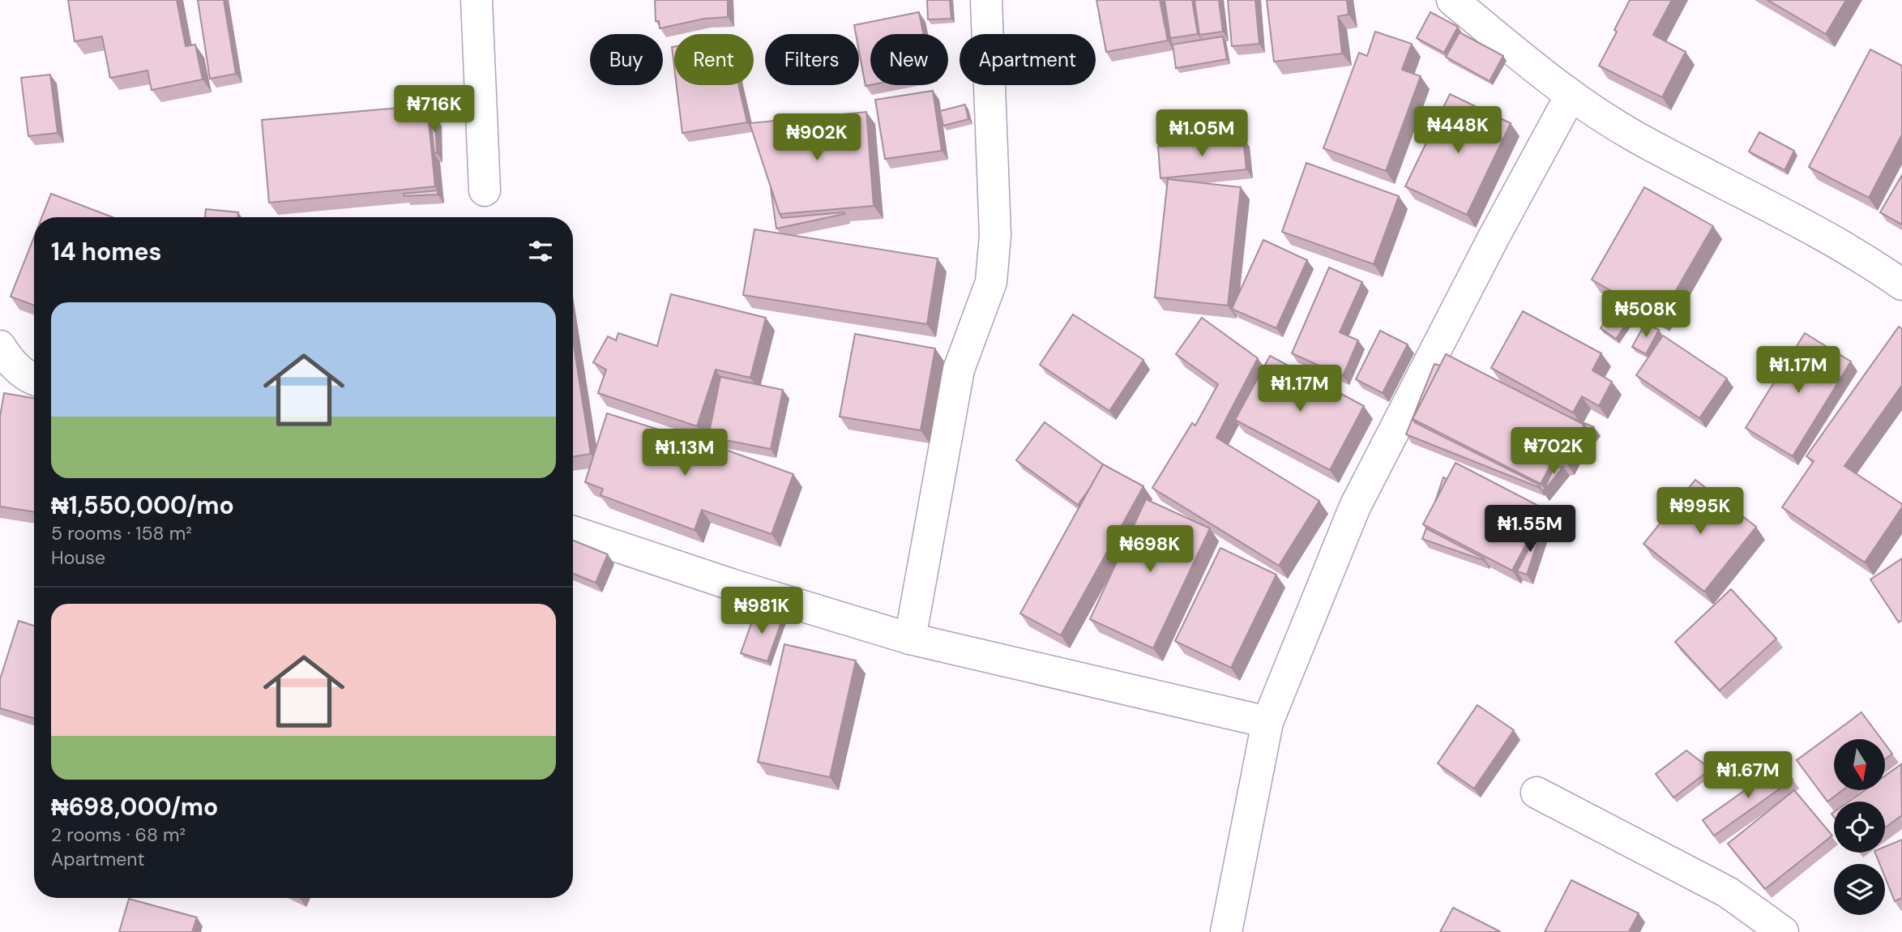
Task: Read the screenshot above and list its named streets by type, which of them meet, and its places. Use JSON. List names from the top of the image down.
{
  "north": "bottom",
  "page": {
    "chip": [
      "Buy",
      "Rent",
      "Filters",
      "New",
      "Apartment"
    ],
    "price": [
      "₦716K",
      "₦448K",
      "₦1.05M",
      "₦902K",
      "₦508K",
      "₦1.17M",
      "₦1.17M",
      "₦702K",
      "₦1.13M",
      "₦995K",
      "₦1.55M",
      "₦698K",
      "₦981K",
      "₦1.67M"
    ],
    "heading": "14 homes",
    "list": [
      {
        "name": "₦1,550,000/mo",
        "note": "5 rooms · 158 m² · House"
      },
      {
        "name": "₦698,000/mo",
        "note": "2 rooms · 68 m² · Apartment"
      }
    ]
  }
}
